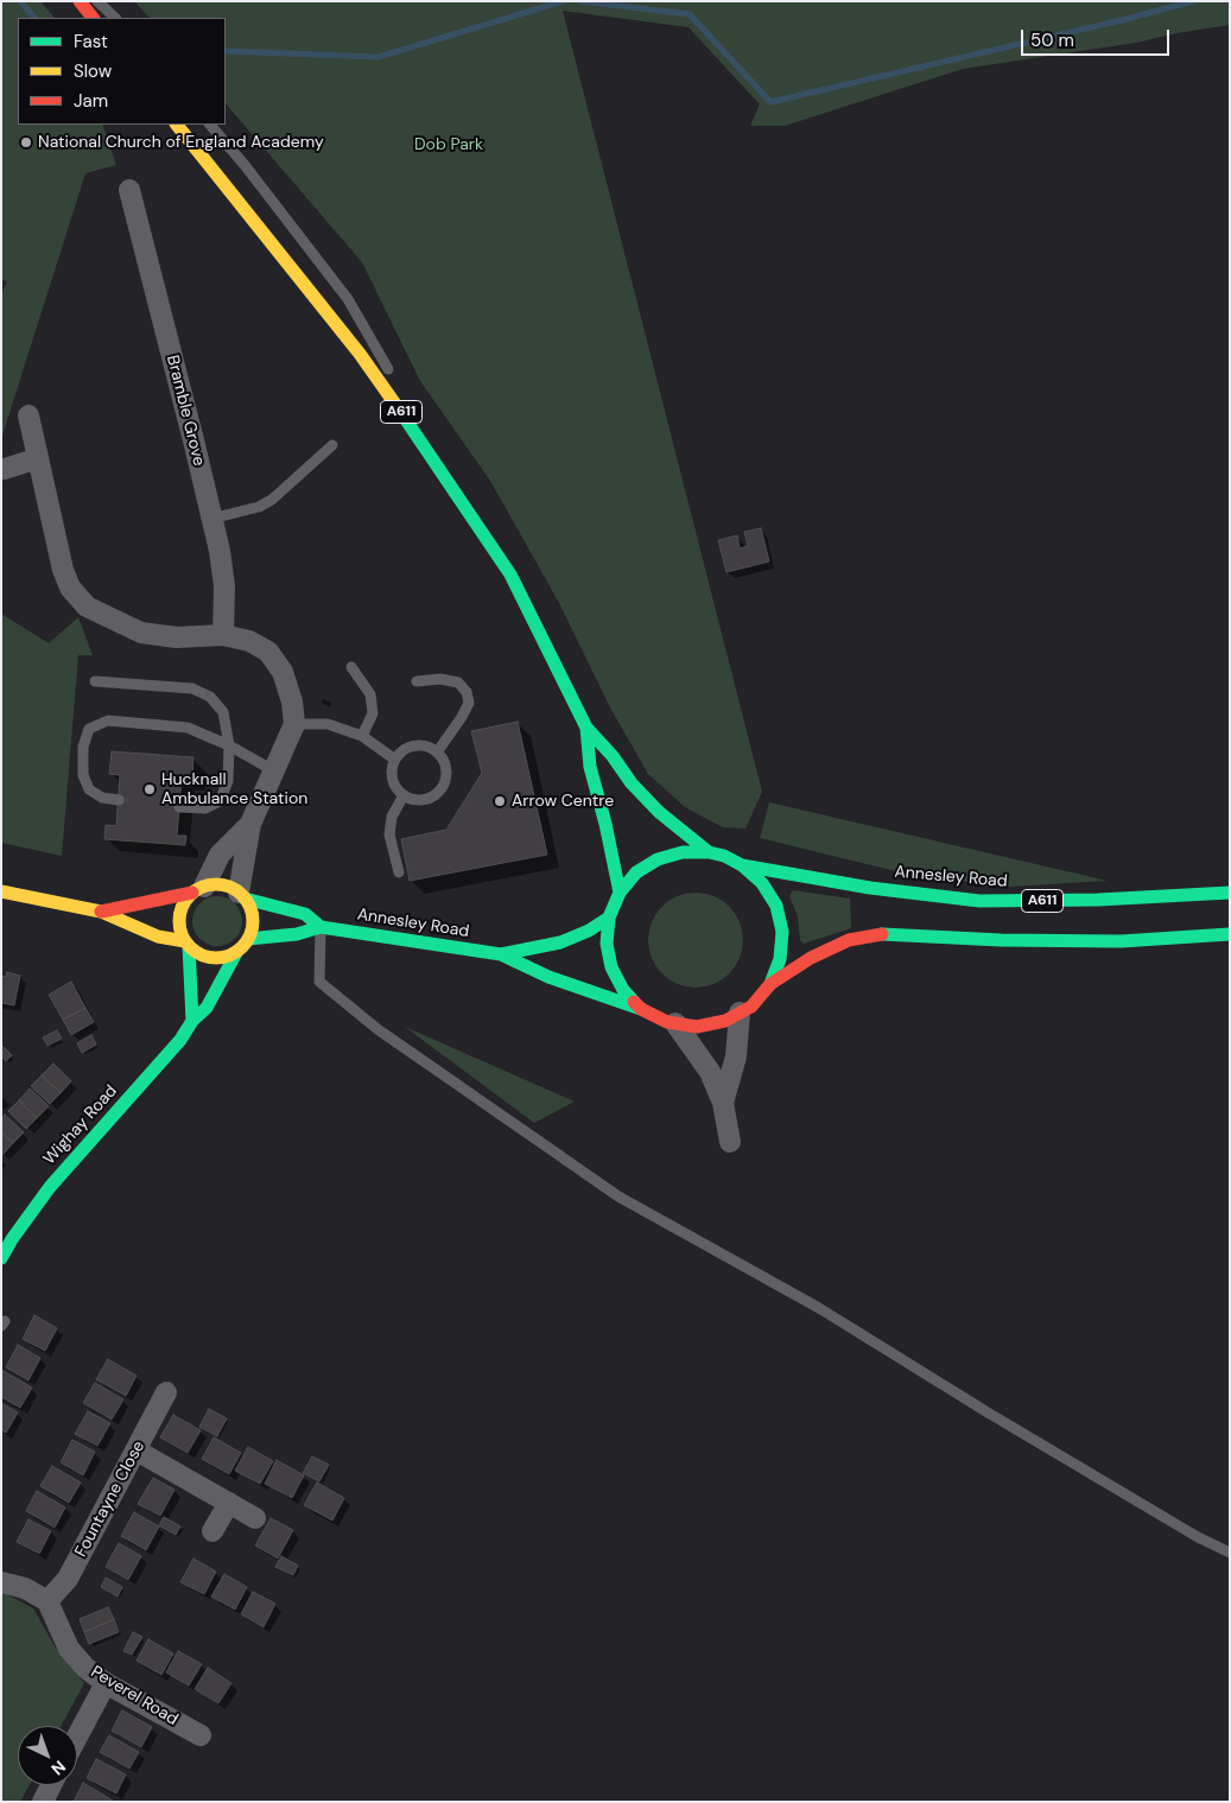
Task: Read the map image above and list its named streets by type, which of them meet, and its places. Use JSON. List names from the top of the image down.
{
  "streets": {
    "main road": ["A611", "Annesley Road", "Wighay Road"],
    "street": ["Bramble Grove", "Fountayne Close", "Peverel Road"]
  },
  "crossings": [
    ["A611", "Annesley Road"],
    ["Annesley Road", "Wighay Road"],
    ["Fountayne Close", "Peverel Road"]
  ],
  "parks": ["Dob Park"],
  "places": ["National Church of England Academy", "Hucknall Ambulance Station", "Arrow Centre"],
  "legend": ["Fast", "Slow", "Jam"],
  "scale_bar": "50 m",
  "north": "bottom right"
}
